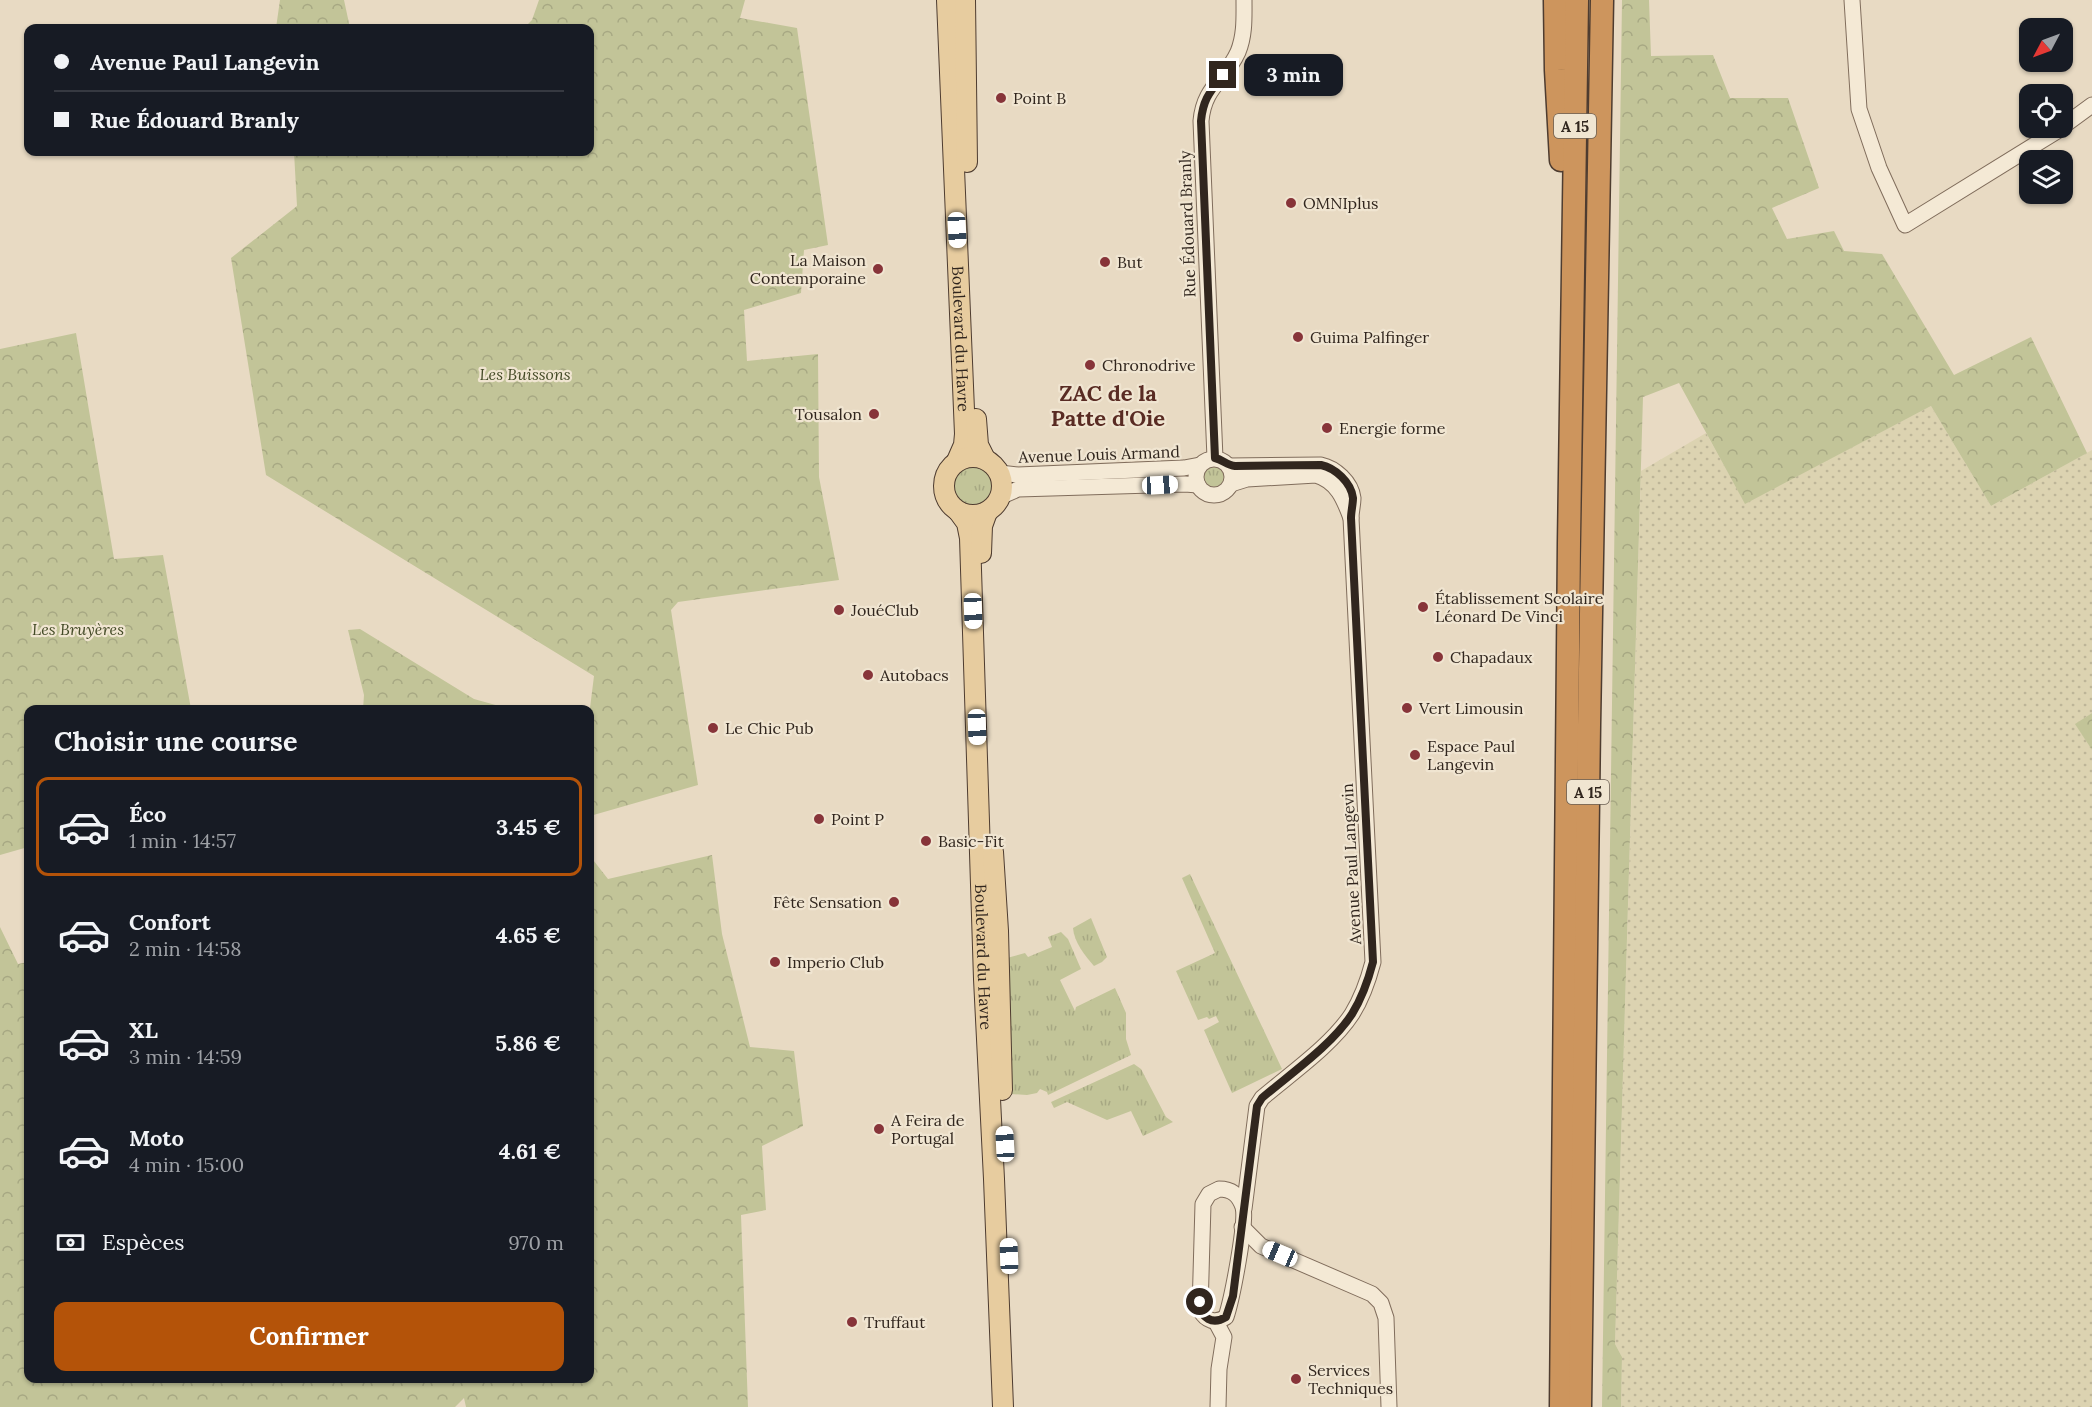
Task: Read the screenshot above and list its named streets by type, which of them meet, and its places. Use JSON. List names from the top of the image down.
{
  "streets": {
    "highway": ["A 15"],
    "main road": ["Boulevard du Havre"],
    "street": ["Rue Édouard Branly", "Avenue Louis Armand", "Avenue Paul Langevin"]
  },
  "crossings": [
    ["Rue Édouard Branly", "Avenue Louis Armand"],
    ["Boulevard du Havre", "Avenue Louis Armand"]
  ],
  "districts": ["ZAC de la Patte d'Oie"],
  "parks": ["Les Buissons", "Les Bruyères"],
  "places": [
    "Point B",
    "OMNIplus",
    "But",
    "La Maison Contemporaine",
    "Guima Palfinger",
    "Chronodrive",
    "Tousalon",
    "Energie forme",
    "Établissement Scolaire Léonard De Vinci",
    "JouéClub",
    "Chapadaux",
    "Autobacs",
    "Vert Limousin",
    "Le Chic Pub",
    "Espace Paul Langevin",
    "Point P",
    "Basic-Fit",
    "Fête Sensation",
    "Imperio Club",
    "A Feira de Portugal",
    "Truffaut",
    "Services Techniques"
  ],
  "north": "bottom left",
  "page": {
    "banner": ["Avenue Paul Langevin", "Rue Édouard Branly"],
    "bubble": "3 min",
    "heading": "Choisir une course",
    "list": [
      {
        "name": "Éco",
        "note": "1 min · 14:57",
        "value": "3.45 €"
      },
      {
        "name": "Confort",
        "note": "2 min · 14:58",
        "value": "4.65 €"
      },
      {
        "name": "XL",
        "note": "3 min · 14:59",
        "value": "5.86 €"
      },
      {
        "name": "Moto",
        "note": "4 min · 15:00",
        "value": "4.61 €"
      }
    ],
    "pay": ["Espèces", "970 m"],
    "buttons": "Confirmer"
  }
}
